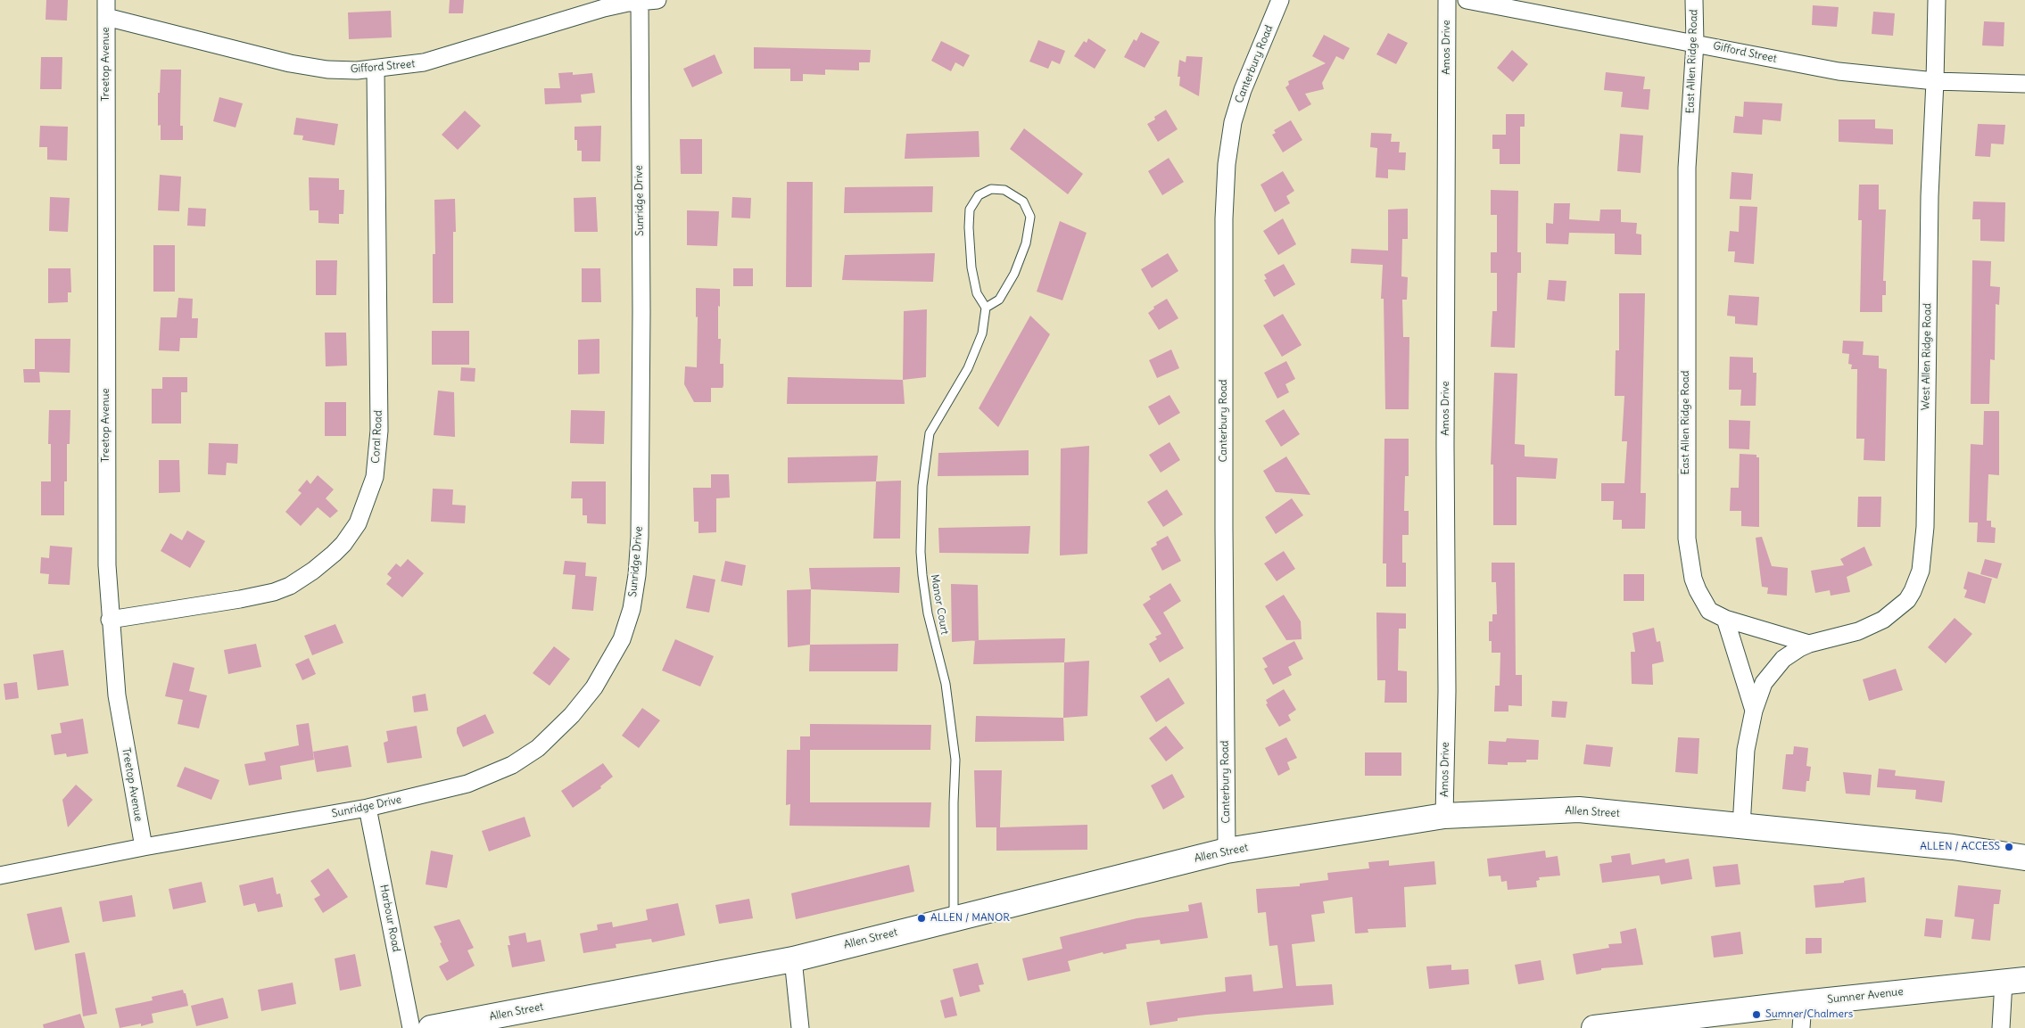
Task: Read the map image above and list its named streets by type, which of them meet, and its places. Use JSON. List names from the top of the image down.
{
  "streets": {
    "main road": ["Allen Street", "Sumner Avenue"],
    "street": [
      "Amos Drive",
      "Gifford Street",
      "East Allen Ridge Road",
      "Treetop Avenue",
      "Canterbury Road",
      "Sunridge Drive",
      "West Allen Ridge Road",
      "Coral Road",
      "Harbour Road"
    ],
    "lane": ["Manor Court"]
  },
  "crossings": [
    ["Amos Drive", "Allen Street"],
    ["Gifford Street", "East Allen Ridge Road"],
    ["Gifford Street", "Treetop Avenue"],
    ["Gifford Street", "Sunridge Drive"],
    ["Gifford Street", "West Allen Ridge Road"],
    ["Gifford Street", "Coral Road"],
    ["Treetop Avenue", "Sunridge Drive"],
    ["Treetop Avenue", "Coral Road"],
    ["Canterbury Road", "Allen Street"],
    ["Sunridge Drive", "Harbour Road"],
    ["Manor Court", "Allen Street"]
  ],
  "places": ["ALLEN / ACCESS", "ALLEN / MANOR", "Sumner/Chalmers"]
}
